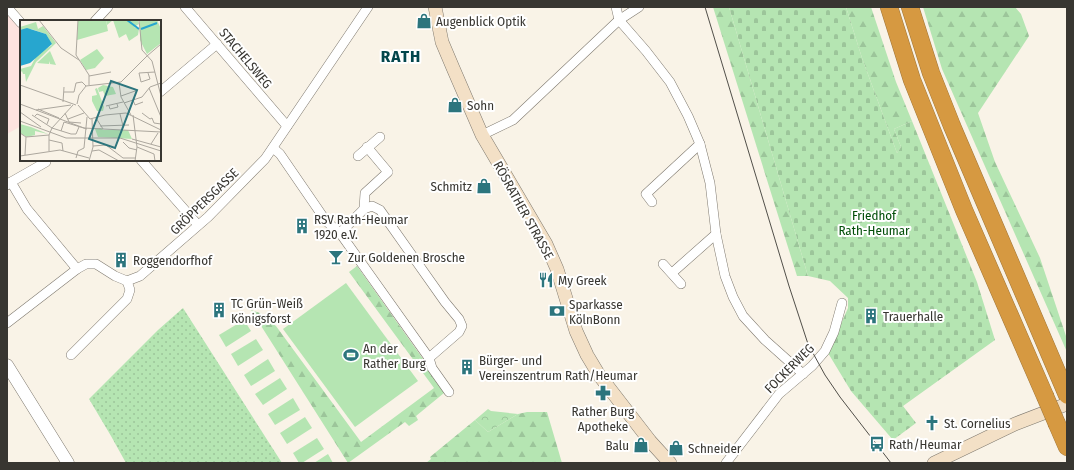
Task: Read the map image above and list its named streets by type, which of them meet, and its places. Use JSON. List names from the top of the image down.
{
  "streets": {
    "main road": ["RÖSRATHER STRASSE"],
    "street": ["STACHELSWEG", "GRÖPPERSGASSE", "FOCKERWEG"]
  },
  "crossings": [
    ["STACHELSWEG", "GRÖPPERSGASSE"]
  ],
  "districts": ["RATH"],
  "parks": ["Friedhof Rath-Heumar"],
  "places": {
    "shop": [
      "Augenblick Optik",
      "Sohn",
      "Schmitz",
      "Balu",
      "Schneider"
    ],
    "building": [
      "RSV Rath-Heumar 1920 e.V.",
      "Roggendorfhof",
      "TC Grün-Weiß Königsforst",
      "Trauerhalle",
      "Bürger- und Vereinszentrum Rath/Heumar"
    ],
    "bar": ["Zur Goldenen Brosche"],
    "restaurant": ["My Greek"],
    "bank": ["Sparkasse KölnBonn"],
    "sports": ["An der Rather Burg"],
    "pharmacy": ["Rather Burg Apotheke"],
    "church": ["St. Cornelius"],
    "bus stop": ["Rath/Heumar"]
  }
}
